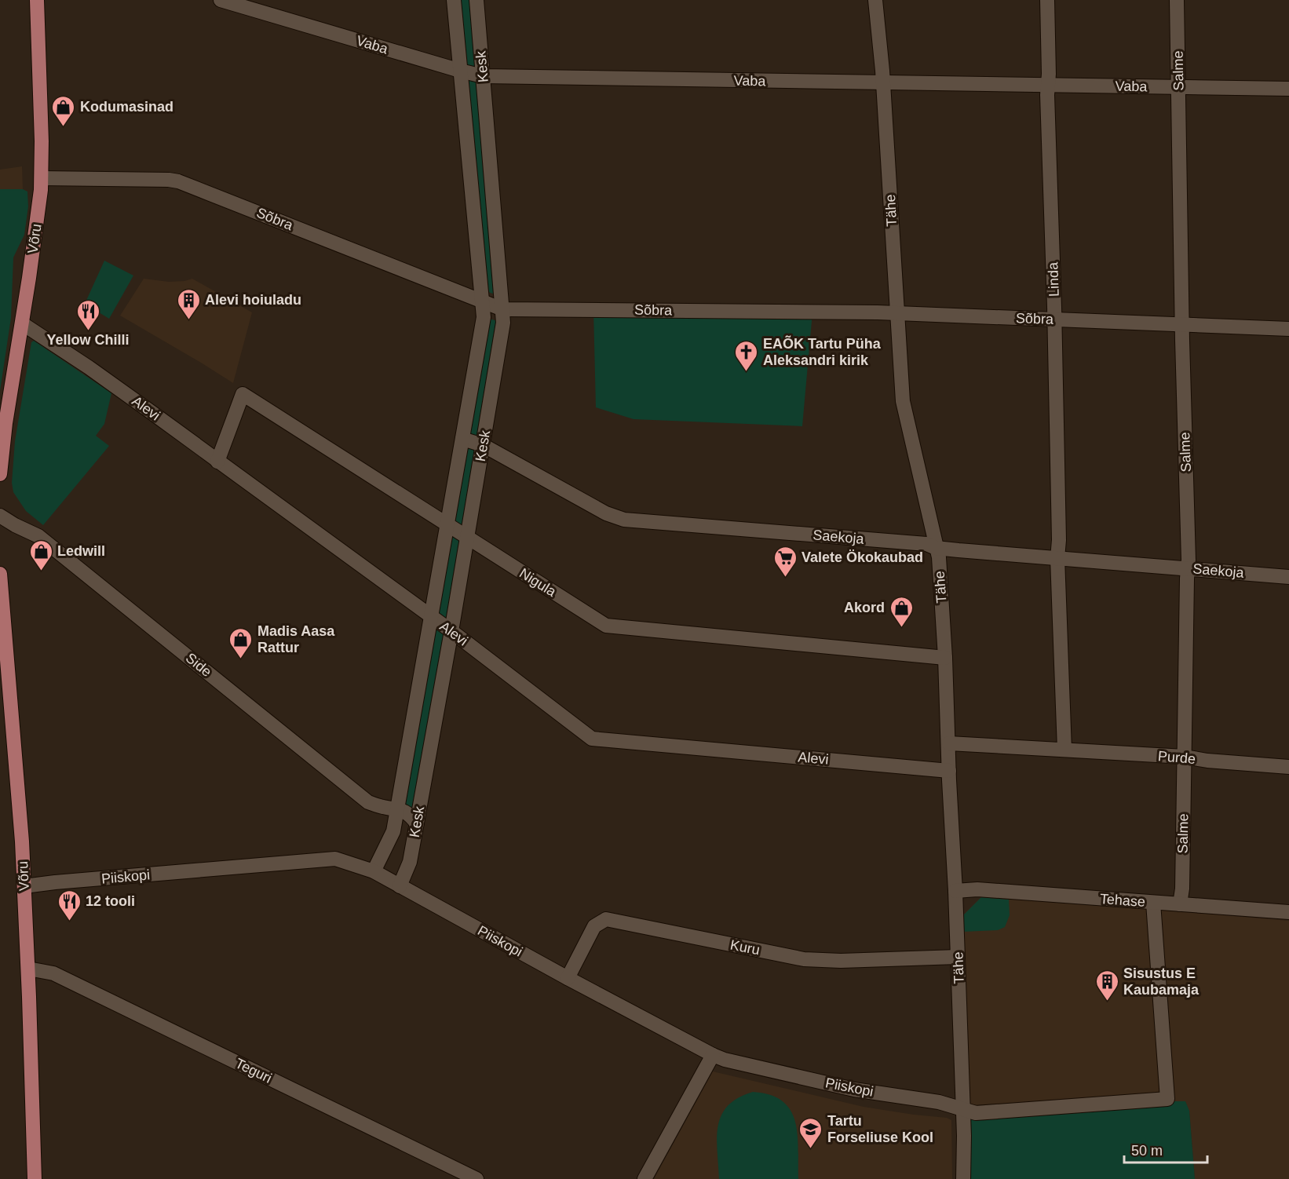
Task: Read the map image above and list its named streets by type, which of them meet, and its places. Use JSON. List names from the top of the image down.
{
  "streets": {
    "main road": ["Võru"],
    "street": [
      "Vaba",
      "Kesk",
      "Salme",
      "Tähe",
      "Sõbra",
      "Linda",
      "Alevi",
      "Saekoja",
      "Nigula",
      "Side",
      "Purde",
      "Piiskopi",
      "Tehase",
      "Kuru",
      "Teguri"
    ]
  },
  "crossings": [
    ["Vaba", "Kesk"],
    ["Vaba", "Salme"],
    ["Vaba", "Tähe"],
    ["Vaba", "Linda"],
    ["Kesk", "Sõbra"],
    ["Kesk", "Alevi"],
    ["Kesk", "Saekoja"],
    ["Kesk", "Nigula"],
    ["Kesk", "Side"],
    ["Kesk", "Piiskopi"],
    ["Salme", "Sõbra"],
    ["Salme", "Saekoja"],
    ["Salme", "Purde"],
    ["Salme", "Tehase"],
    ["Tähe", "Sõbra"],
    ["Tähe", "Alevi"],
    ["Tähe", "Saekoja"],
    ["Tähe", "Nigula"],
    ["Tähe", "Purde"],
    ["Tähe", "Piiskopi"],
    ["Tähe", "Tehase"],
    ["Tähe", "Kuru"],
    ["Sõbra", "Võru"],
    ["Sõbra", "Linda"],
    ["Võru", "Alevi"],
    ["Võru", "Piiskopi"],
    ["Võru", "Teguri"],
    ["Linda", "Saekoja"],
    ["Alevi", "Nigula"],
    ["Piiskopi", "Tehase"],
    ["Piiskopi", "Kuru"]
  ],
  "places": {
    "shop": [
      "Kodumasinad",
      "Ledwill",
      "Akord",
      "Madis Aasa Rattur"
    ],
    "building": ["Alevi hoiuladu", "Sisustus E Kaubamaja"],
    "restaurant": ["Yellow Chilli", "12 tooli"],
    "church": ["EAÕK Tartu Püha Aleksandri kirik"],
    "supermarket": ["Valete Ökokaubad"],
    "school or university": ["Tartu Forseliuse Kool"]
  },
  "scale_bar": "50 m"
}
